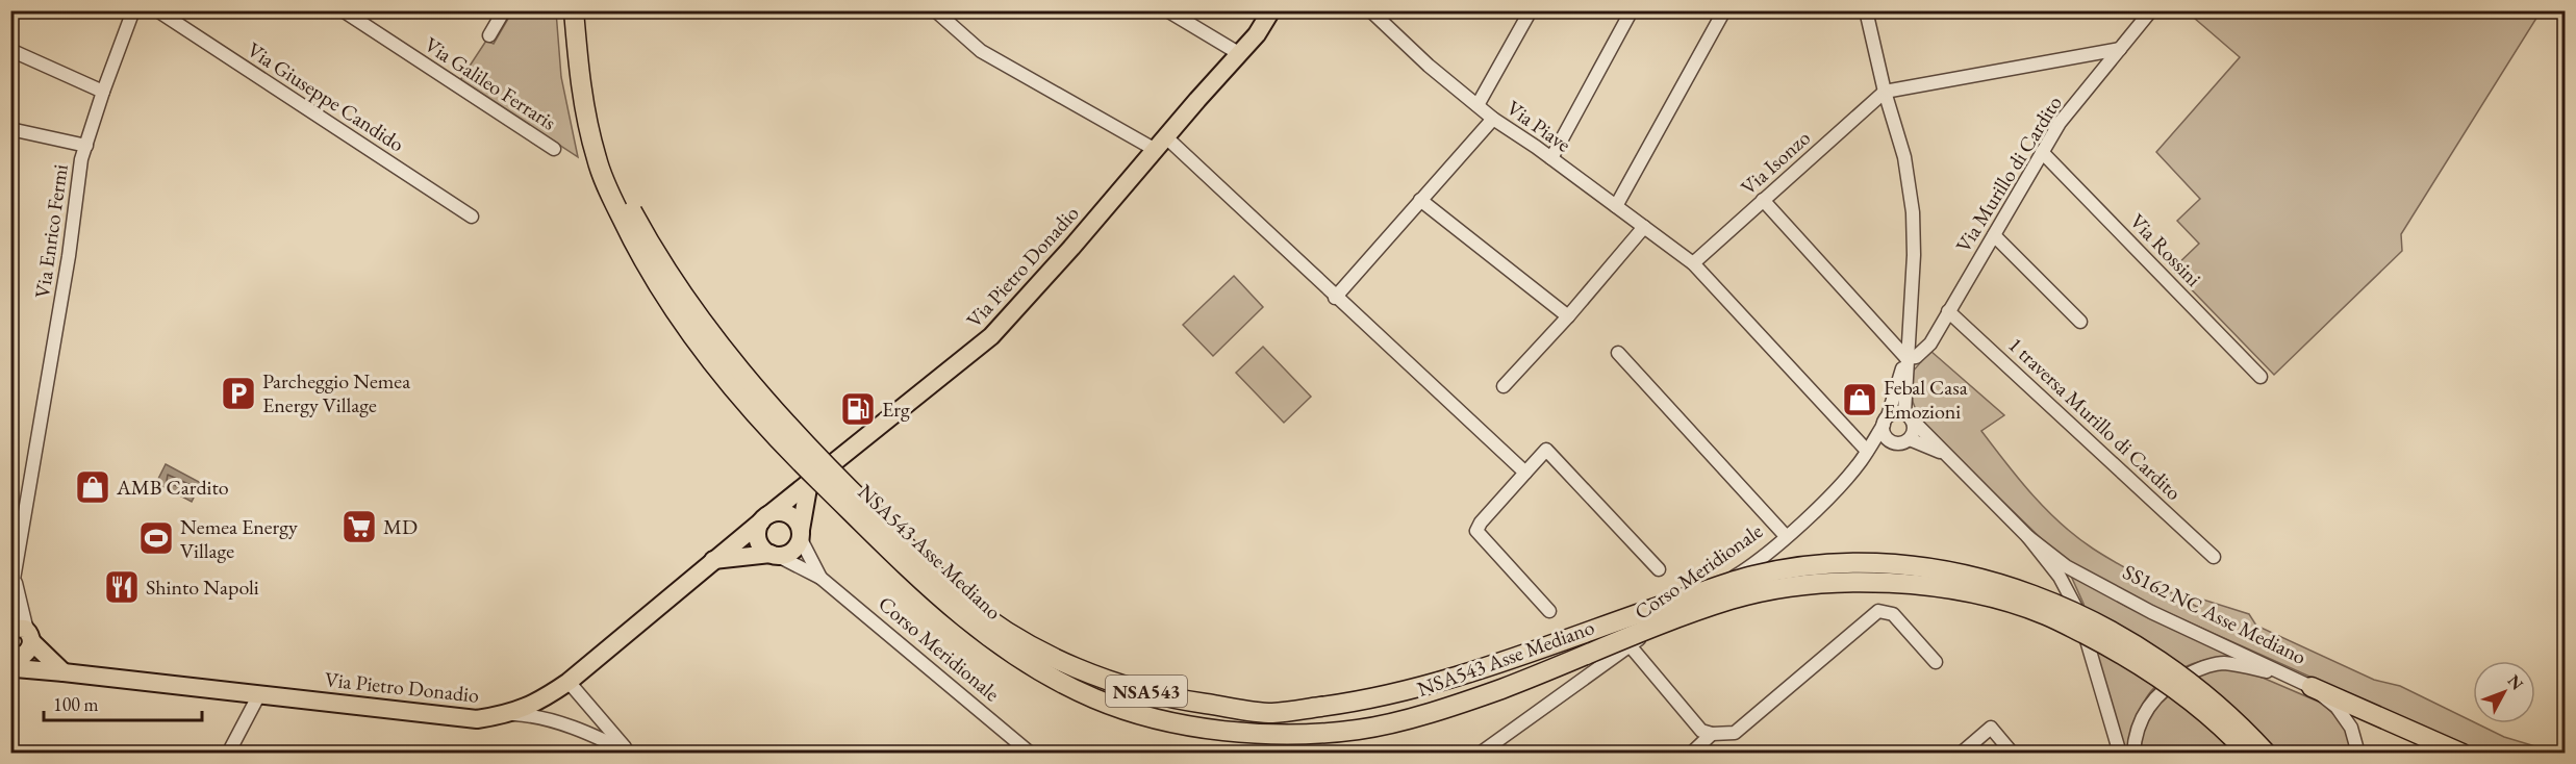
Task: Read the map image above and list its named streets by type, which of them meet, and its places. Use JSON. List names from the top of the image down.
{
  "streets": {
    "highway": ["NSA543 Asse Mediano", "NSA543"],
    "main road": ["Via Pietro Donadio"],
    "street": [
      "Via Galileo Ferraris",
      "Via Giuseppe Candido",
      "Via Piave",
      "Via Isonzo",
      "Via Murillo di Cardito",
      "Via Enrico Fermi",
      "Via Rossini",
      "1 traversa Murillo di Cardito",
      "Corso Meridionale",
      "SS162 NC Asse Mediano"
    ]
  },
  "crossings": [
    ["Via Piave", "Via Isonzo"],
    ["Via Piave", "Corso Meridionale"],
    ["Via Murillo di Cardito", "Via Rossini"],
    ["Via Murillo di Cardito", "1 traversa Murillo di Cardito"],
    ["Via Murillo di Cardito", "Corso Meridionale"],
    ["Corso Meridionale", "SS162 NC Asse Mediano"]
  ],
  "places": {
    "parking": ["Parcheggio Nemea Energy Village"],
    "shop": ["Febal Casa Emozioni", "AMB Cardito"],
    "fuel station": ["Erg"],
    "supermarket": ["MD"],
    "sports": ["Nemea Energy Village"],
    "restaurant": ["Shinto Napoli"]
  },
  "scale_bar": "100 m",
  "north": "top right"
}
